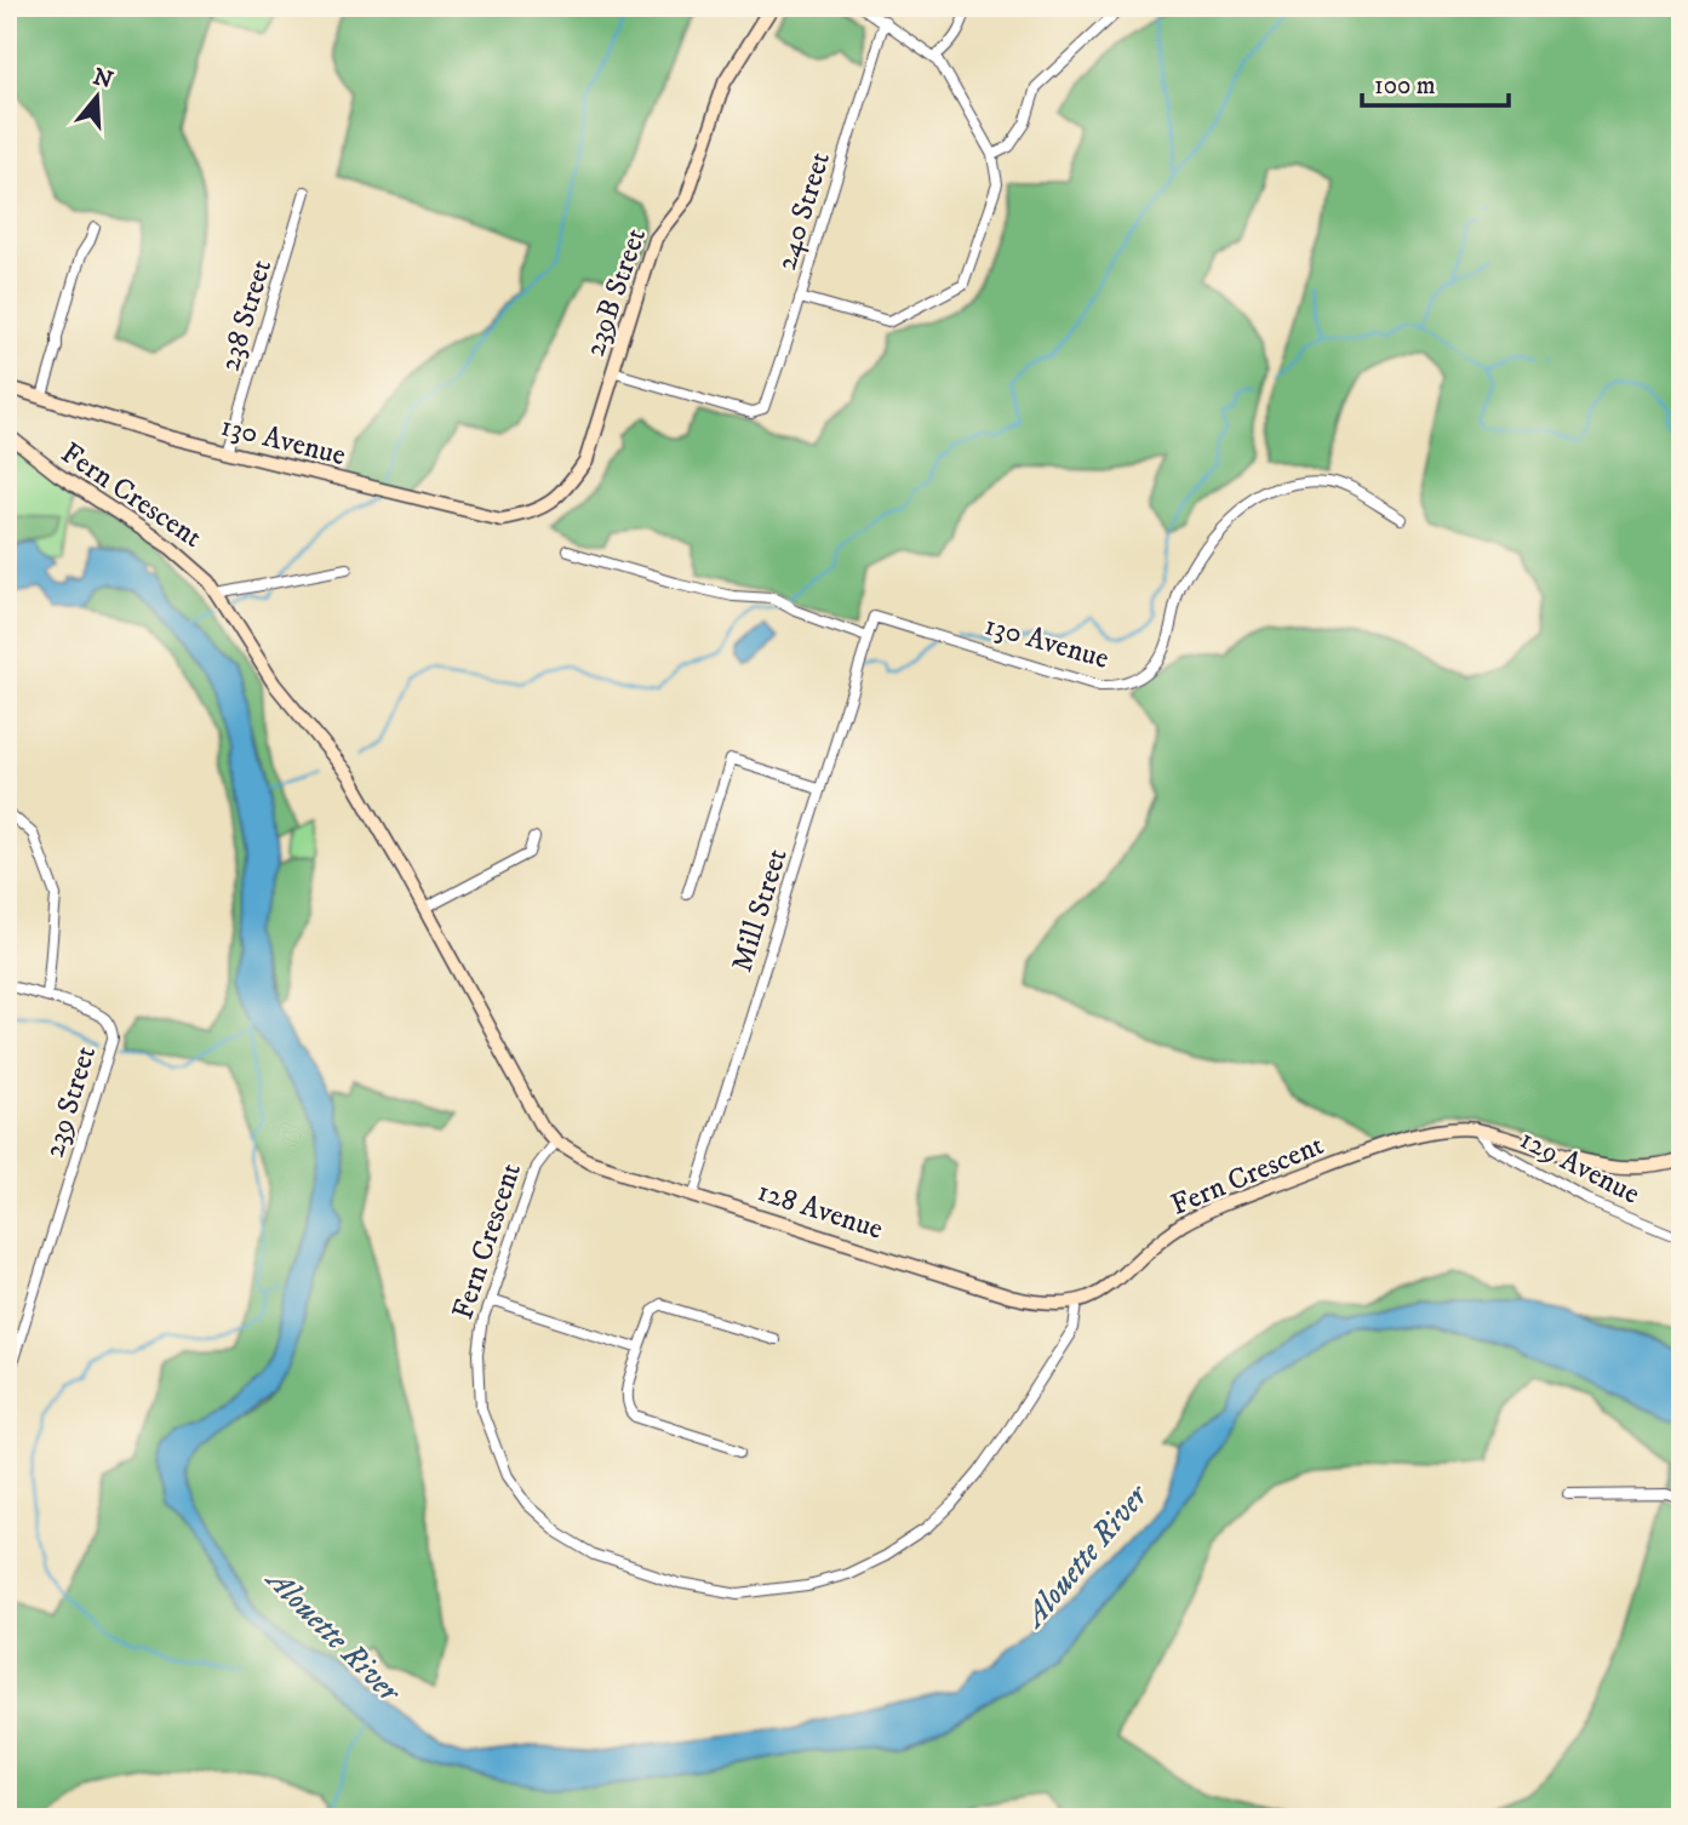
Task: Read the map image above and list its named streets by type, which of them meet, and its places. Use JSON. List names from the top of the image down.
{
  "streets": {
    "street": [
      "240 Street",
      "239B Street",
      "238 Street",
      "130 Avenue",
      "Fern Crescent",
      "Mill Street",
      "239 Street",
      "129 Avenue",
      "128 Avenue"
    ]
  },
  "crossings": [
    ["240 Street", "239B Street"],
    ["239B Street", "130 Avenue"],
    ["238 Street", "130 Avenue"],
    ["130 Avenue", "Mill Street"],
    ["Fern Crescent", "129 Avenue"],
    ["Fern Crescent", "128 Avenue"],
    ["Mill Street", "128 Avenue"]
  ],
  "water": ["Alouette River"],
  "scale_bar": "100 m",
  "north": "top"
}
